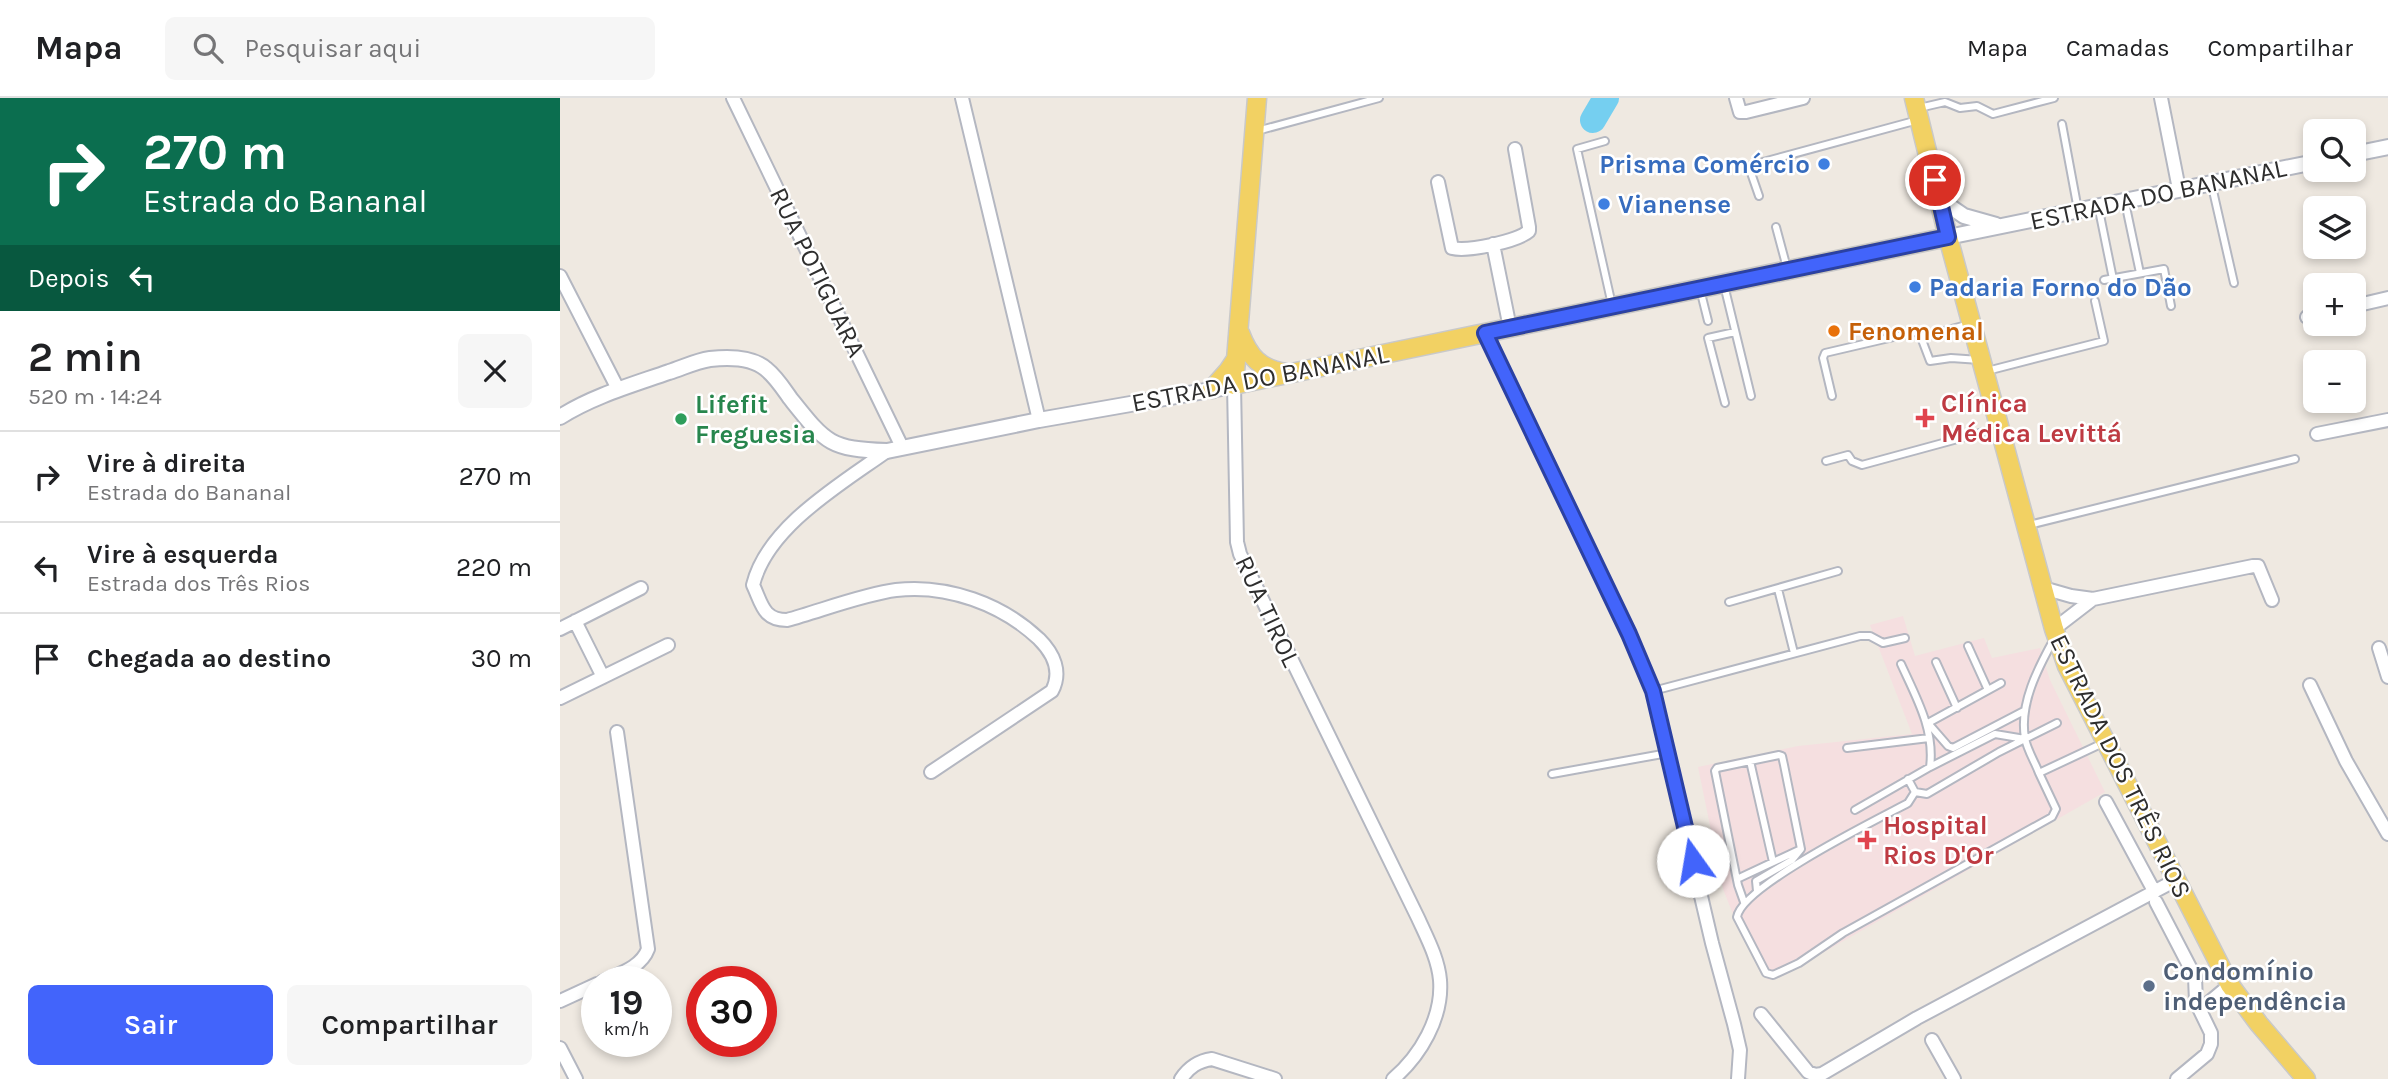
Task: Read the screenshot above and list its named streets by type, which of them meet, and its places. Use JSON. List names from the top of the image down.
{
  "streets": {
    "main road": ["ESTRADA DO BANANAL", "RUA TIROL", "ESTRADA DOS TRÊS RIOS"],
    "street": ["RUA POTIGUARA"]
  },
  "crossings": [
    ["ESTRADA DO BANANAL", "RUA POTIGUARA"],
    ["ESTRADA DO BANANAL", "RUA TIROL"],
    ["ESTRADA DO BANANAL", "ESTRADA DOS TRÊS RIOS"]
  ],
  "places": {
    "other": [
      "Prisma Comércio",
      "Vianense",
      "Padaria Forno do Dão",
      "Fenomenal",
      "Lifefit Freguesia",
      "Condomínio independência"
    ],
    "health": ["Clínica Médica Levittá", "Hospital Rios D'Or"]
  },
  "page": {
    "header": "Mapa",
    "search": "Pesquisar aqui",
    "nav": ["Mapa", "Camadas", "Compartilhar"],
    "turn": ["270 m", "Estrada do Bananal"],
    "map_buttons": ["+", "−"],
    "then": "Depois",
    "heading": ["2 min", "520 m · 14:24"],
    "list": [
      {
        "name": "Vire à direita",
        "note": "Estrada do Bananal",
        "value": "270 m"
      },
      {
        "name": "Vire à esquerda",
        "note": "Estrada dos Três Rios",
        "value": "220 m"
      },
      {
        "name": "Chegada ao destino",
        "value": "30 m"
      }
    ],
    "speed": "19 km/h",
    "limit": "30",
    "buttons": ["Sair", "Compartilhar"]
  }
}
